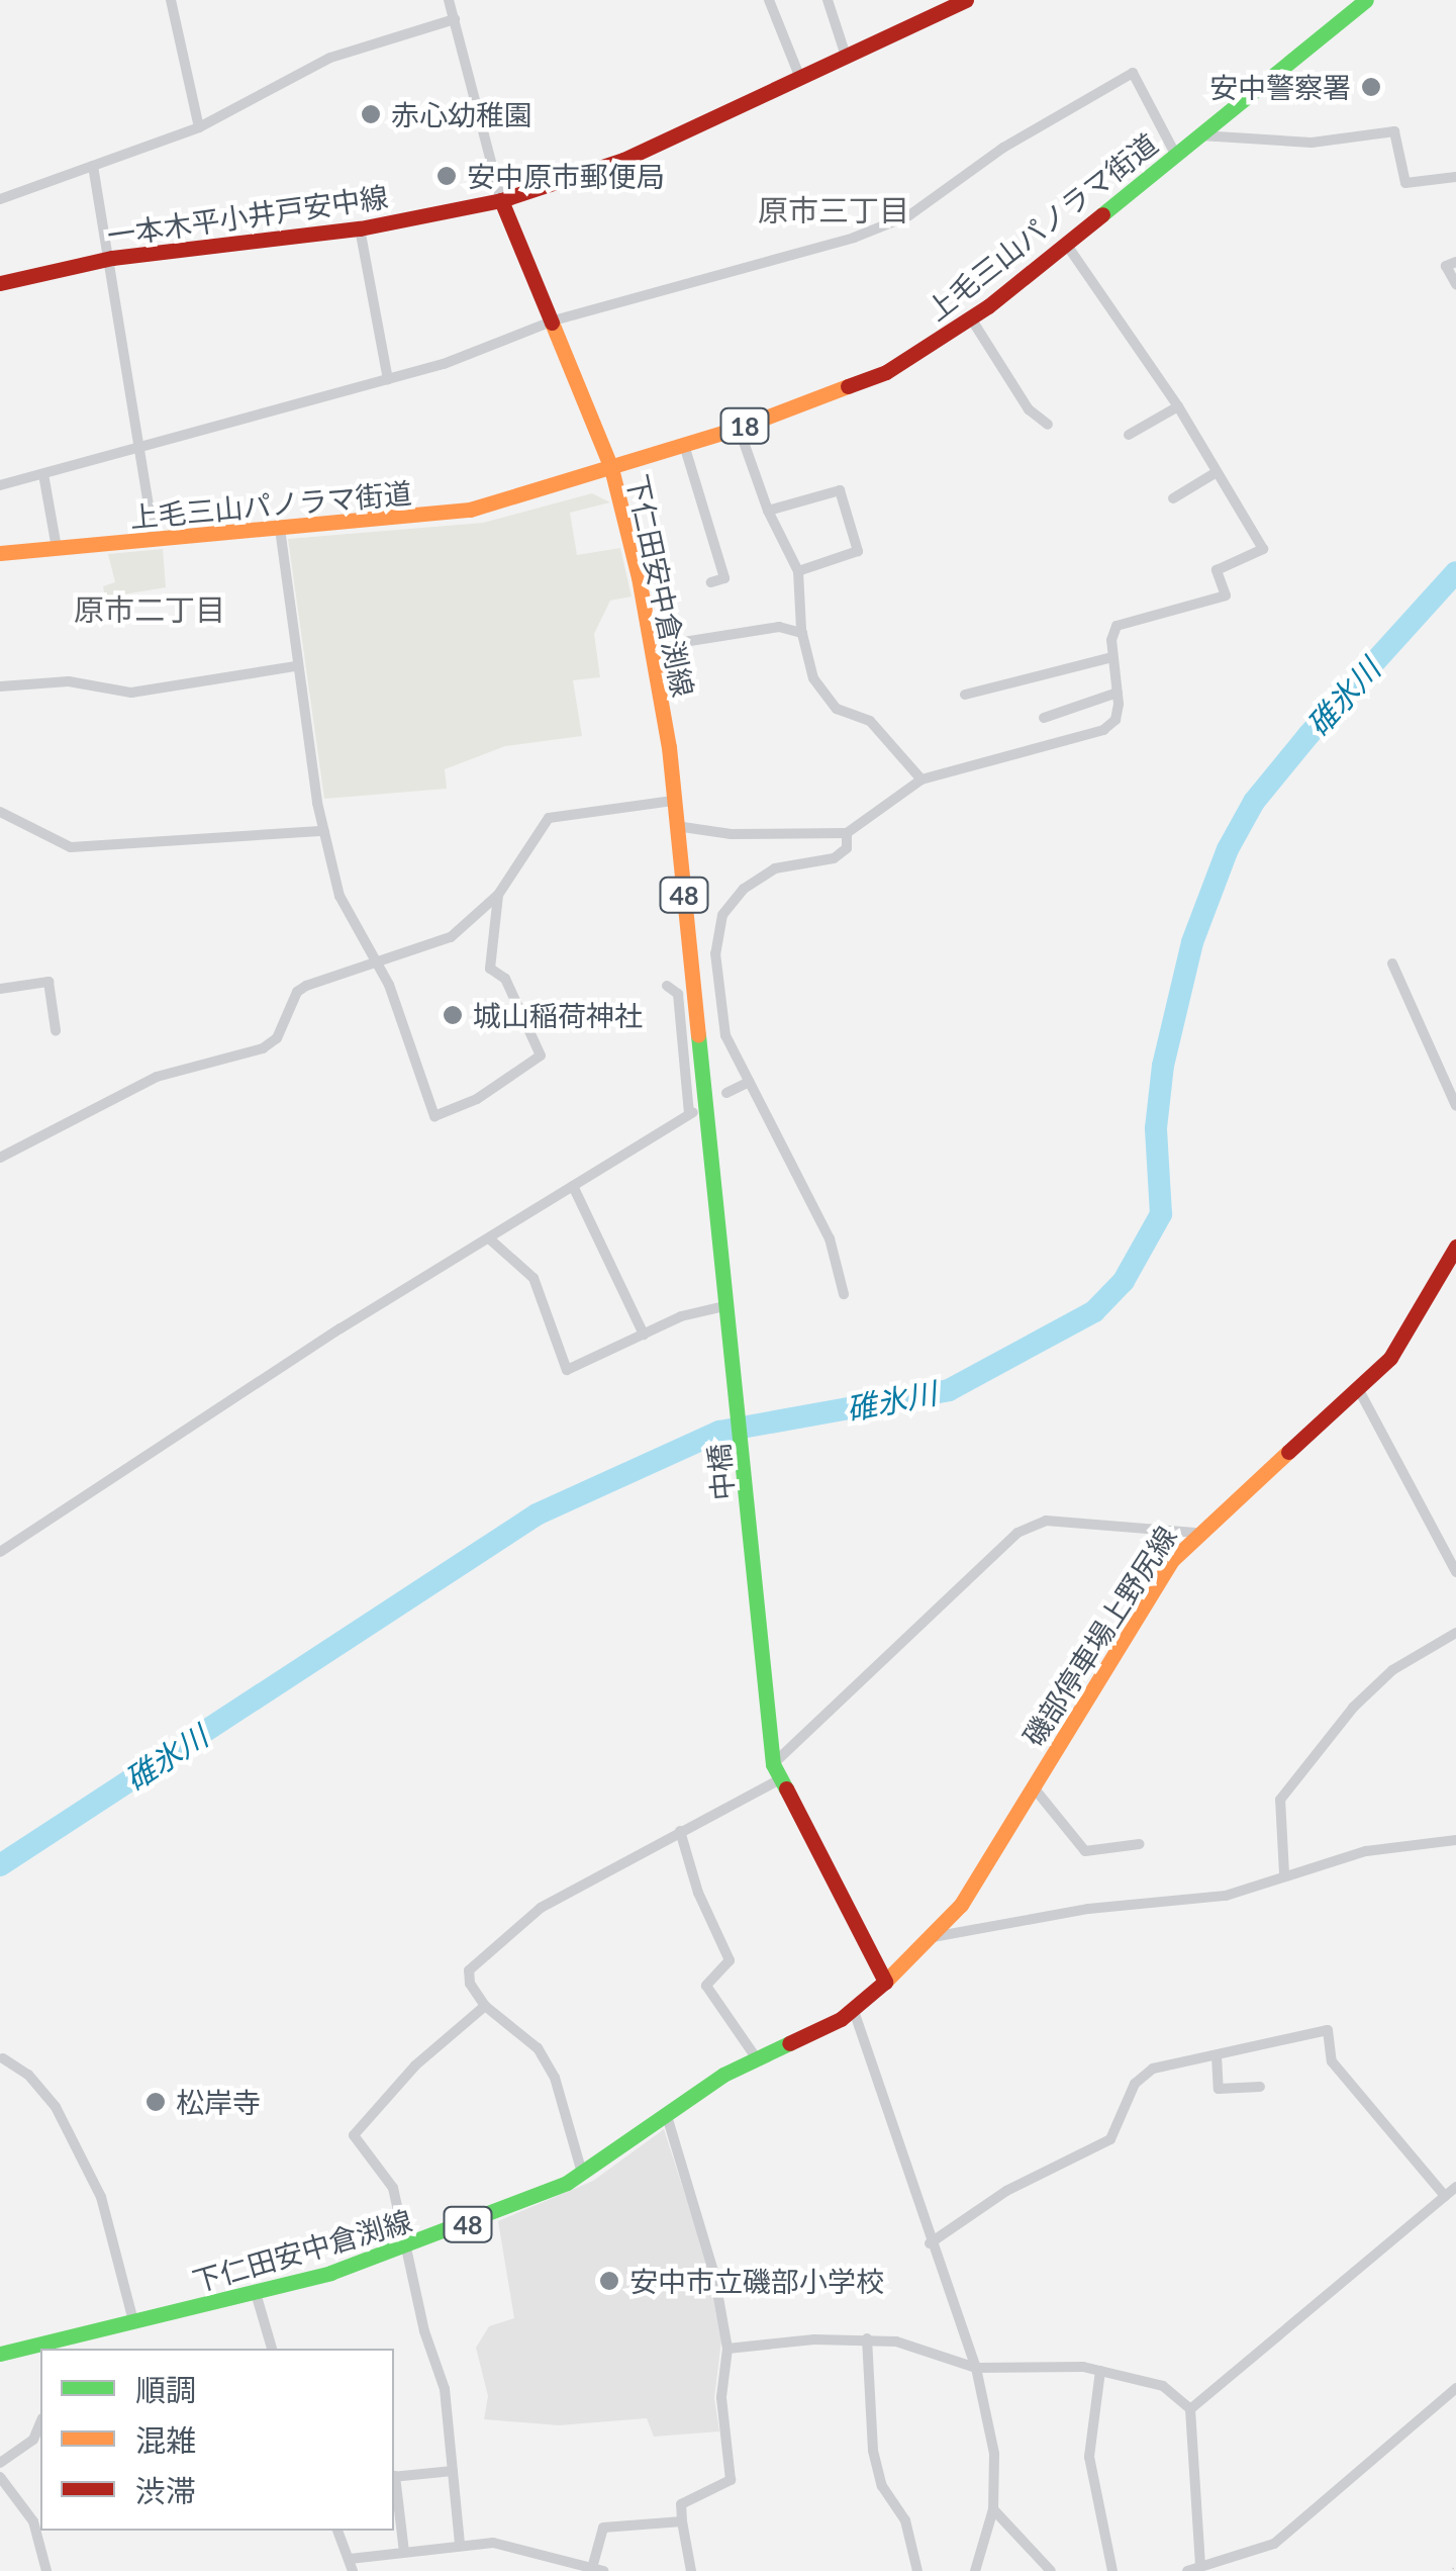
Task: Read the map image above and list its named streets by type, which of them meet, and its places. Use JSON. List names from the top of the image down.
{
  "streets": {
    "main road": [
      "一本木平小井戸安中線",
      "上毛三山パノラマ街道",
      "18",
      "下仁田安中倉渕線",
      "48",
      "中橋",
      "磯部停車場上野尻線"
    ]
  },
  "crossings": [
    ["一本木平小井戸安中線", "下仁田安中倉渕線"],
    ["上毛三山パノラマ街道", "下仁田安中倉渕線"],
    ["下仁田安中倉渕線", "48"],
    ["下仁田安中倉渕線", "中橋"],
    ["下仁田安中倉渕線", "磯部停車場上野尻線"],
    ["48", "中橋"],
    ["48", "磯部停車場上野尻線"]
  ],
  "districts": ["原市三丁目", "原市二丁目"],
  "water": ["碓氷川"],
  "places": [
    "安中警察署",
    "赤心幼稚園",
    "安中原市郵便局",
    "城山稲荷神社",
    "松岸寺",
    "安中市立磯部小学校"
  ],
  "legend": ["順調", "混雑", "渋滞"]
}
